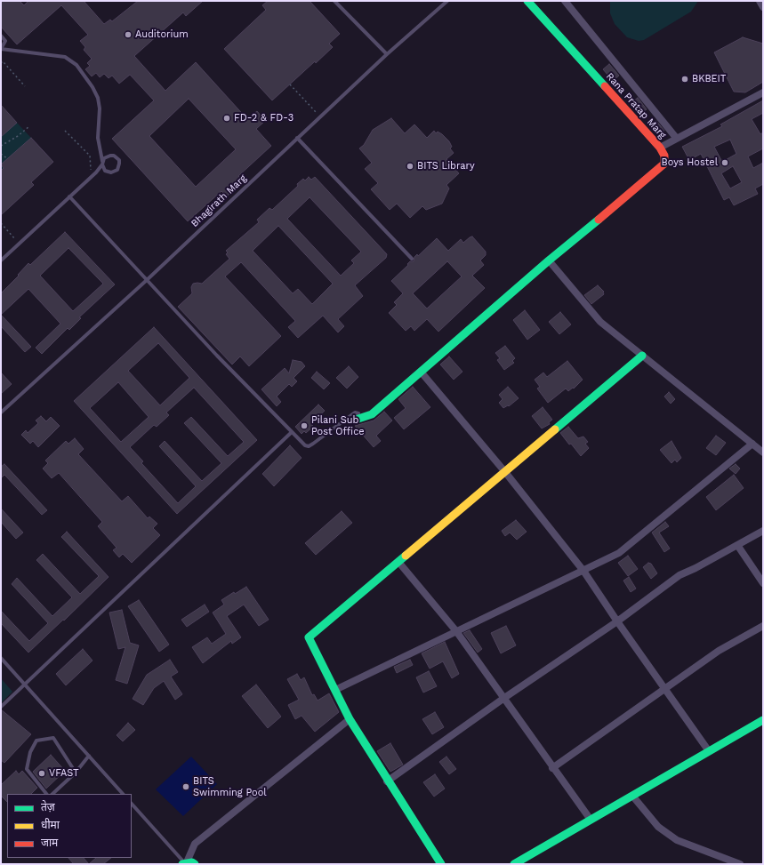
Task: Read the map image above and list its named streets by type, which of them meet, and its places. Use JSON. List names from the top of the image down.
{
  "streets": {
    "street": ["Rana Pratap Marg"],
    "lane": ["Bhagirath Marg"]
  },
  "places": [
    "Auditorium",
    "BKBEIT",
    "FD-2 & FD-3",
    "Boys Hostel",
    "BITS Library",
    "Pilani Sub Post Office",
    "VFAST",
    "BITS Swimming Pool"
  ],
  "legend": ["तेज़", "धीमा", "जाम"]
}
